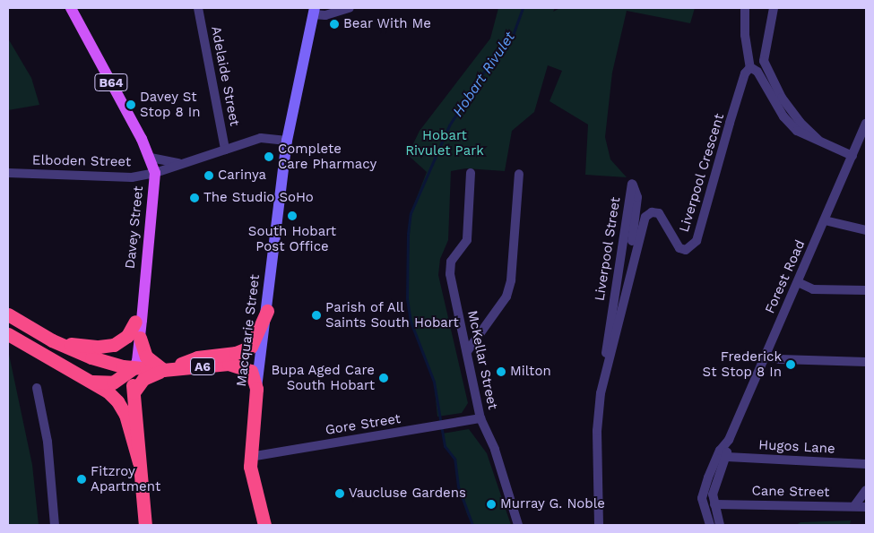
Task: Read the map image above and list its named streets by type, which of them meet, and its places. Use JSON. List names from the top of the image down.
{
  "streets": {
    "highway": ["Davey Street", "Macquarie Street", "A6"],
    "main road": ["B64"],
    "street": [
      "Adelaide Street",
      "Elboden Street",
      "Liverpool Crescent",
      "Liverpool Street",
      "Forest Road",
      "McKellar Street",
      "Gore Street",
      "Hugos Lane",
      "Cane Street"
    ]
  },
  "crossings": [
    ["Adelaide Street", "Elboden Street"],
    ["Elboden Street", "Davey Street"],
    ["Elboden Street", "Macquarie Street"],
    ["Liverpool Crescent", "Liverpool Street"],
    ["Davey Street", "A6"],
    ["Forest Road", "Hugos Lane"],
    ["Forest Road", "Cane Street"],
    ["Macquarie Street", "A6"],
    ["Macquarie Street", "Gore Street"],
    ["McKellar Street", "Gore Street"]
  ],
  "water": ["Hobart Rivulet"],
  "parks": ["Hobart Rivulet Park"],
  "places": [
    "Bear With Me",
    "Davey St Stop 8 In",
    "Complete Care Pharmacy",
    "Carinya",
    "The Studio SoHo",
    "South Hobart Post Office",
    "Parish of All Saints South Hobart",
    "Frederick St Stop 8 In",
    "Milton",
    "Bupa Aged Care South Hobart",
    "Fitzroy Apartment",
    "Vaucluse Gardens",
    "Murray G. Noble"
  ]
}
